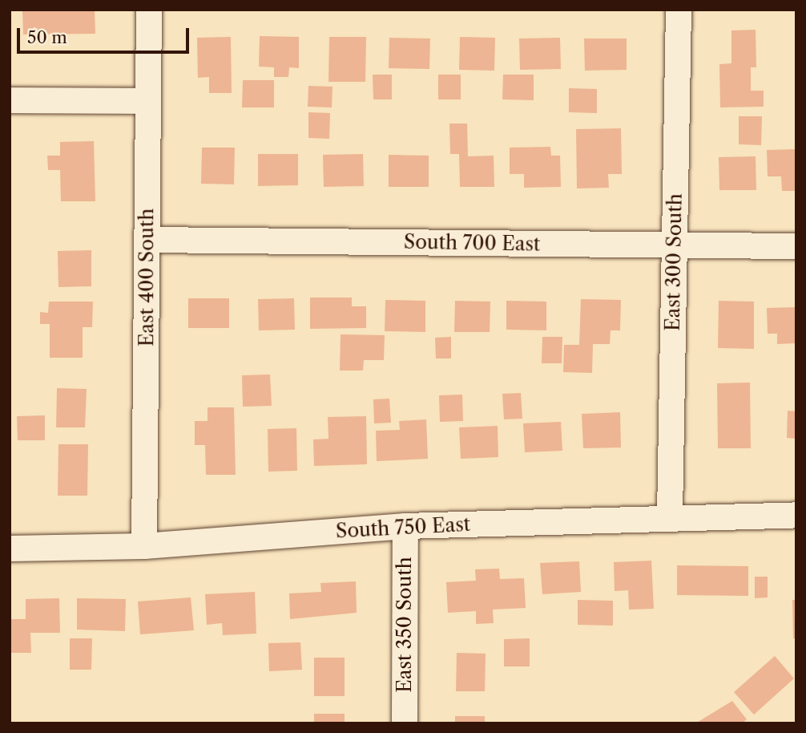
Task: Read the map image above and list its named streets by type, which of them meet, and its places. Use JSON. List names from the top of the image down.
{
  "streets": {
    "street": [
      "South 700 East",
      "East 300 South",
      "East 400 South",
      "South 750 East",
      "East 350 South"
    ]
  },
  "crossings": [
    ["South 700 East", "East 300 South"],
    ["South 700 East", "East 400 South"],
    ["East 300 South", "South 750 East"],
    ["East 400 South", "South 750 East"],
    ["South 750 East", "East 350 South"]
  ],
  "scale_bar": "50 m"
}
